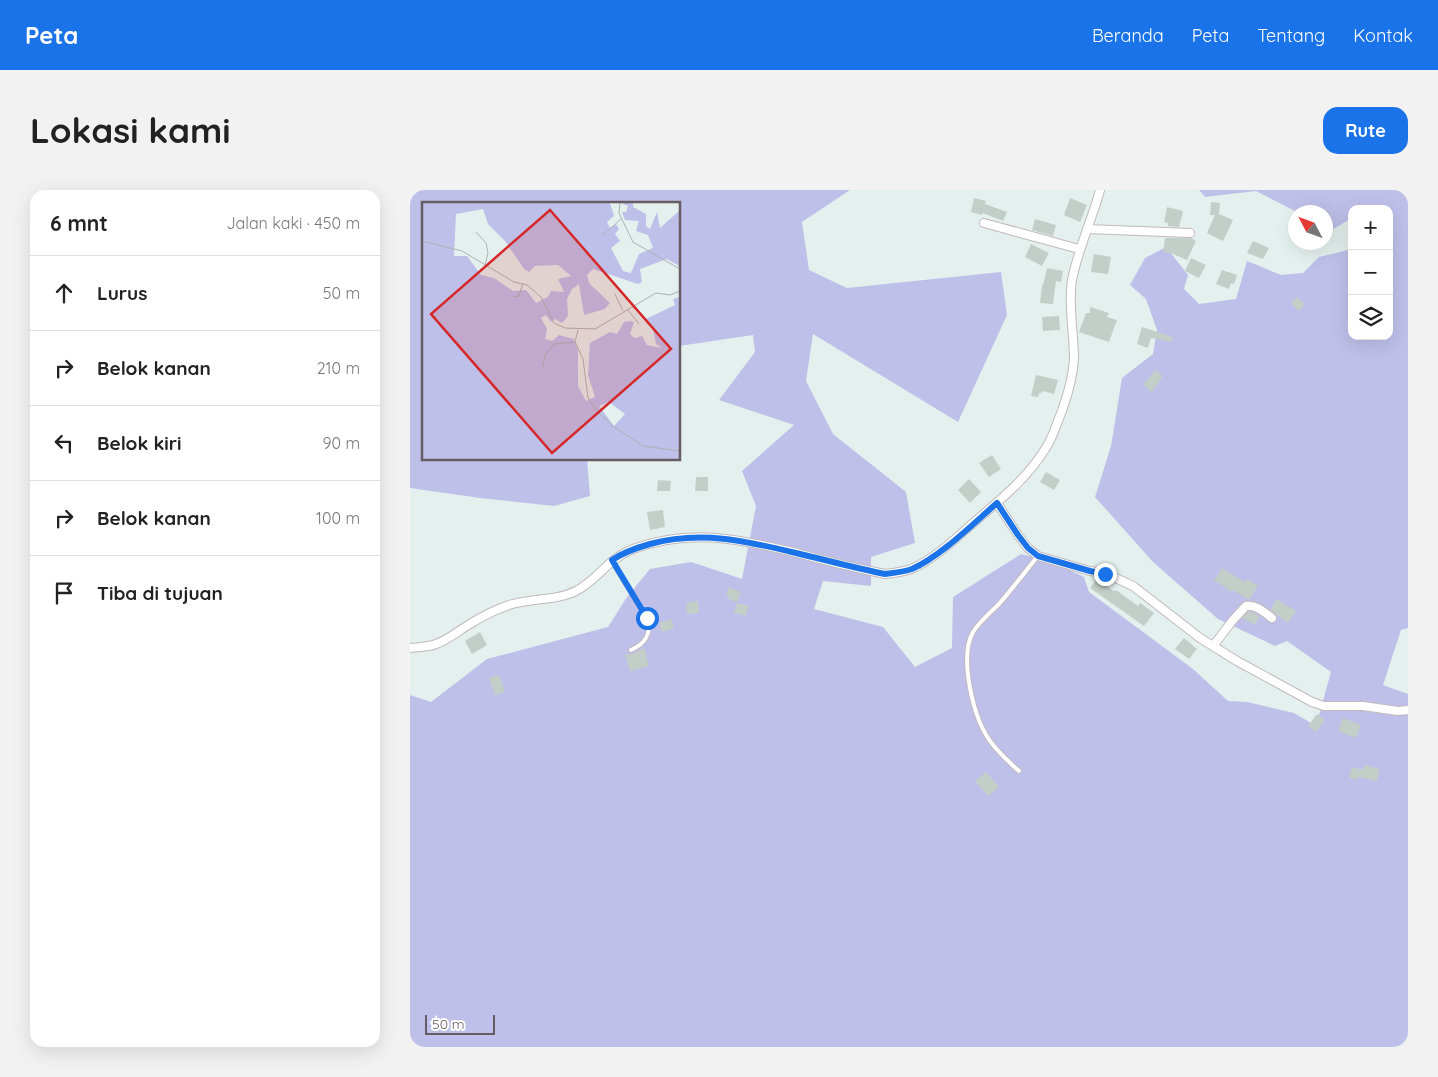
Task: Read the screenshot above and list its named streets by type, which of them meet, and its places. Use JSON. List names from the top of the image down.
{
  "scale_bar": "50 m",
  "north": "top left",
  "page": {
    "header": "Peta",
    "nav": [
      "Beranda",
      "Peta",
      "Tentang",
      "Kontak"
    ],
    "buttons": "Rute",
    "title": "Lokasi kami",
    "heading": ["6 mnt", "Jalan kaki · 450 m"],
    "map_buttons": ["+", "−"],
    "list": [
      ["Lurus", "50 m"],
      ["Belok kanan", "210 m"],
      ["Belok kiri", "90 m"],
      ["Belok kanan", "100 m"],
      "Tiba di tujuan"
    ],
    "scale": "50 m"
  }
}
